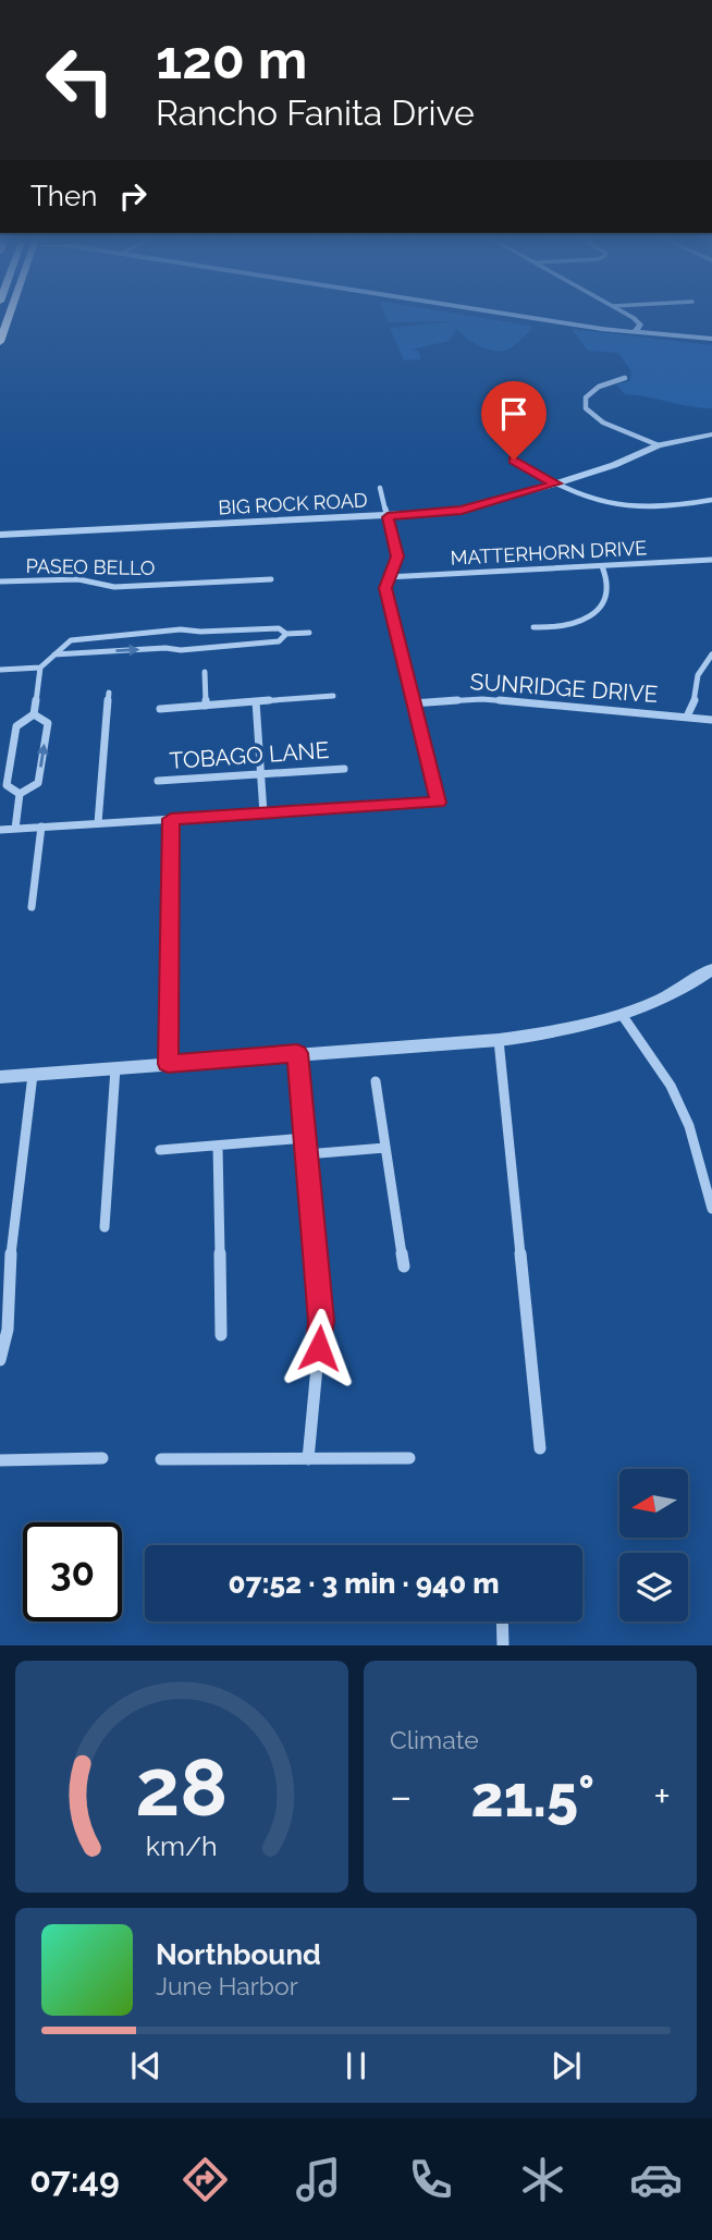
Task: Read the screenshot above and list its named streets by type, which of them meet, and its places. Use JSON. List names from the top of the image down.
{
  "streets": {
    "street": [
      "BIG ROCK ROAD",
      "MATTERHORN DRIVE",
      "PASEO BELLO",
      "SUNRIDGE DRIVE",
      "TOBAGO LANE"
    ]
  },
  "north": "left",
  "page": {
    "turn": ["120 m", "Rancho Fanita Drive"],
    "then": "Then",
    "limit": "30",
    "trip": "07:52 · 3 min · 940 m",
    "tile": "Climate",
    "heat": ["−", "21.5°", "+"],
    "song": ["Northbound", "June Harbor"],
    "tabs": "07:49",
    "gauge": ["28", "km/h"]
  }
}
